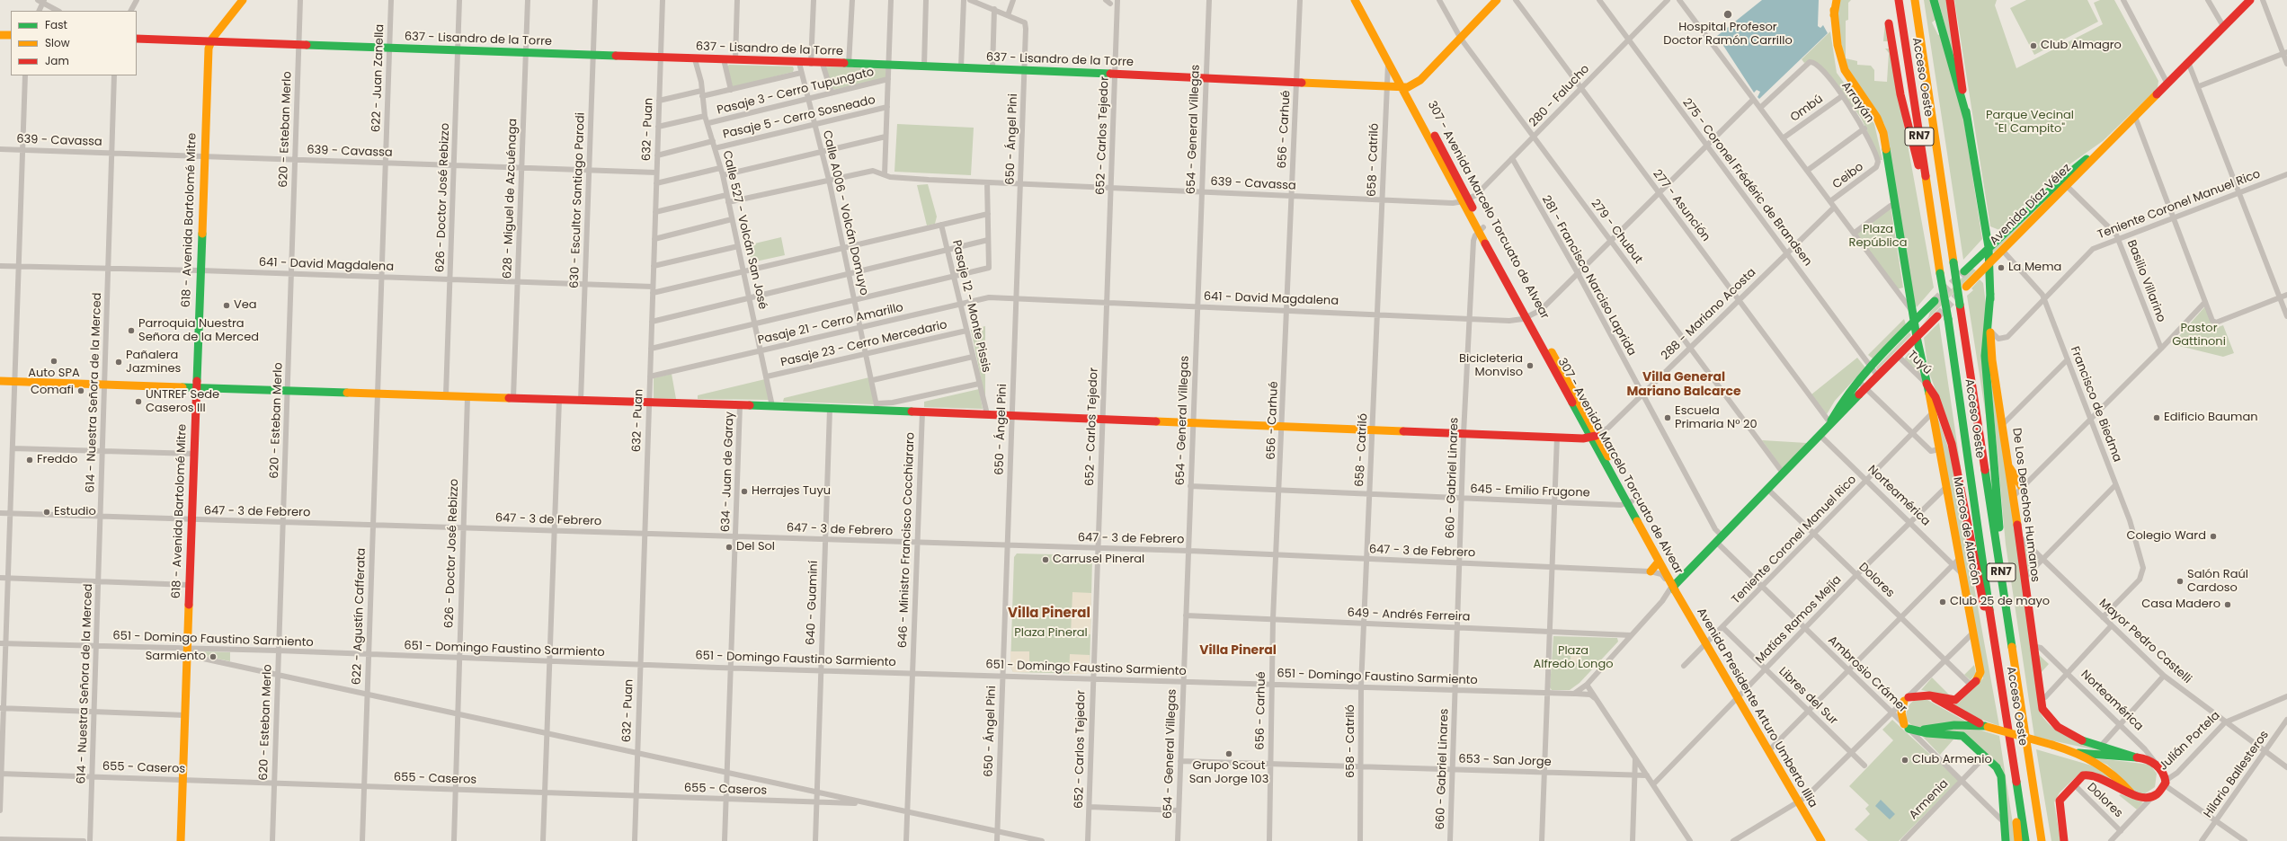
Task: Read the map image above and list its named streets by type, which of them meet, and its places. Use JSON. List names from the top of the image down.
{
  "streets": {
    "main road": [
      "637 - Lisandro de la Torre",
      "Acceso Oeste",
      "RN7",
      "Avenida Díaz Vélez",
      "307 - Avenida Marcelo Torcuato de Alvear",
      "618 - Avenida Bartolomé Mitre",
      "Norteamérica",
      "De Los Derechos Humanos",
      "Marcos de Alarcón",
      "Avenida Presidente Arturo Umberto Illia",
      "Julián Portela"
    ],
    "street": [
      "622 - Juan Zanella",
      "Pasaje 3 - Cerro Tupungato",
      "280 - Falucho",
      "Arrayán",
      "Ombú",
      "Pasaje 5 - Cerro Sosneado",
      "620 - Esteban Merlo",
      "632 - Puan",
      "654 - General Villegas",
      "656 - Carhué",
      "652 - Carlos Tejedor",
      "650 - Ángel Pini",
      "639 - Cavassa",
      "658 - Catriló",
      "Ceibo",
      "275 - Coronel Frédéric de Brandsen",
      "626 - Doctor José Rebizzo",
      "628 - Miguel de Azcuénaga",
      "630 - Escultor Santiago Parodi",
      "Teniente Coronel Manuel Rico",
      "277 - Asunción",
      "Calle A006 - Volcán Domuyo",
      "Calle 527 - Volcán San José",
      "279 - Chubut",
      "641 - David Magdalena",
      "281 - Francisco Narciso Laprida",
      "Basilio Villarino",
      "Pasaje 12 - Monte Pissis",
      "288 - Mariano Acosta",
      "Pasaje 21 - Cerro Amarillo",
      "Pasaje 23 - Cerro Mercedario",
      "Tuyú",
      "614 - Nuestra Señora de la Merced",
      "Francisco de Biedma",
      "634 - Juan de Garay",
      "660 - Gabriel Linares",
      "645 - Emilio Frugone",
      "647 - 3 de Febrero",
      "646 - Ministro Francisco Cocchiararo",
      "Dolores",
      "640 - Guaminí",
      "649 - Andrés Ferreira",
      "622 - Agustín Cafferata",
      "Matías Ramos Mejía",
      "651 - Domingo Faustino Sarmiento",
      "Mayor Pedro Castelli",
      "Ambrosio Crámer",
      "Libres del Sur",
      "653 - San Jorge",
      "655 - Caseros",
      "Hilario Ballesteros",
      "Armenia"
    ]
  },
  "crossings": [
    ["637 - Lisandro de la Torre", "622 - Juan Zanella"],
    ["637 - Lisandro de la Torre", "620 - Esteban Merlo"],
    ["637 - Lisandro de la Torre", "632 - Puan"],
    ["637 - Lisandro de la Torre", "654 - General Villegas"],
    ["637 - Lisandro de la Torre", "656 - Carhué"],
    ["637 - Lisandro de la Torre", "652 - Carlos Tejedor"],
    ["637 - Lisandro de la Torre", "650 - Ángel Pini"],
    ["637 - Lisandro de la Torre", "658 - Catriló"],
    ["637 - Lisandro de la Torre", "626 - Doctor José Rebizzo"],
    ["637 - Lisandro de la Torre", "628 - Miguel de Azcuénaga"],
    ["637 - Lisandro de la Torre", "630 - Escultor Santiago Parodi"],
    ["637 - Lisandro de la Torre", "307 - Avenida Marcelo Torcuato de Alvear"],
    ["637 - Lisandro de la Torre", "Calle A006 - Volcán Domuyo"],
    ["637 - Lisandro de la Torre", "618 - Avenida Bartolomé Mitre"],
    ["637 - Lisandro de la Torre", "Calle 527 - Volcán San José"],
    ["622 - Juan Zanella", "639 - Cavassa"],
    ["622 - Juan Zanella", "641 - David Magdalena"],
    ["622 - Juan Zanella", "622 - Agustín Cafferata"],
    ["Pasaje 3 - Cerro Tupungato", "632 - Puan"],
    ["Pasaje 3 - Cerro Tupungato", "Calle A006 - Volcán Domuyo"],
    ["Pasaje 3 - Cerro Tupungato", "Calle 527 - Volcán San José"],
    ["280 - Falucho", "639 - Cavassa"],
    ["280 - Falucho", "275 - Coronel Frédéric de Brandsen"],
    ["280 - Falucho", "277 - Asunción"],
    ["280 - Falucho", "307 - Avenida Marcelo Torcuato de Alvear"],
    ["280 - Falucho", "279 - Chubut"],
    ["280 - Falucho", "281 - Francisco Narciso Laprida"],
    ["Arrayán", "Ombú"],
    ["Arrayán", "Ceibo"],
    ["Pasaje 5 - Cerro Sosneado", "632 - Puan"],
    ["Pasaje 5 - Cerro Sosneado", "Calle A006 - Volcán Domuyo"],
    ["Pasaje 5 - Cerro Sosneado", "Calle 527 - Volcán San José"],
    ["620 - Esteban Merlo", "639 - Cavassa"],
    ["620 - Esteban Merlo", "641 - David Magdalena"],
    ["620 - Esteban Merlo", "647 - 3 de Febrero"],
    ["620 - Esteban Merlo", "651 - Domingo Faustino Sarmiento"],
    ["620 - Esteban Merlo", "655 - Caseros"],
    ["632 - Puan", "639 - Cavassa"],
    ["632 - Puan", "641 - David Magdalena"],
    ["632 - Puan", "Pasaje 21 - Cerro Amarillo"],
    ["632 - Puan", "647 - 3 de Febrero"],
    ["632 - Puan", "651 - Domingo Faustino Sarmiento"],
    ["632 - Puan", "655 - Caseros"],
    ["654 - General Villegas", "639 - Cavassa"],
    ["654 - General Villegas", "641 - David Magdalena"],
    ["654 - General Villegas", "645 - Emilio Frugone"],
    ["654 - General Villegas", "647 - 3 de Febrero"],
    ["654 - General Villegas", "649 - Andrés Ferreira"],
    ["654 - General Villegas", "651 - Domingo Faustino Sarmiento"],
    ["654 - General Villegas", "653 - San Jorge"],
    ["656 - Carhué", "639 - Cavassa"],
    ["656 - Carhué", "641 - David Magdalena"],
    ["656 - Carhué", "645 - Emilio Frugone"],
    ["656 - Carhué", "647 - 3 de Febrero"],
    ["656 - Carhué", "649 - Andrés Ferreira"],
    ["656 - Carhué", "651 - Domingo Faustino Sarmiento"],
    ["656 - Carhué", "653 - San Jorge"],
    ["652 - Carlos Tejedor", "639 - Cavassa"],
    ["652 - Carlos Tejedor", "641 - David Magdalena"],
    ["652 - Carlos Tejedor", "647 - 3 de Febrero"],
    ["652 - Carlos Tejedor", "651 - Domingo Faustino Sarmiento"],
    ["650 - Ángel Pini", "639 - Cavassa"],
    ["650 - Ángel Pini", "641 - David Magdalena"],
    ["650 - Ángel Pini", "Pasaje 21 - Cerro Amarillo"],
    ["650 - Ángel Pini", "647 - 3 de Febrero"],
    ["650 - Ángel Pini", "651 - Domingo Faustino Sarmiento"],
    ["639 - Cavassa", "658 - Catriló"],
    ["639 - Cavassa", "626 - Doctor José Rebizzo"],
    ["639 - Cavassa", "628 - Miguel de Azcuénaga"],
    ["639 - Cavassa", "630 - Escultor Santiago Parodi"],
    ["639 - Cavassa", "307 - Avenida Marcelo Torcuato de Alvear"],
    ["639 - Cavassa", "Calle A006 - Volcán Domuyo"],
    ["639 - Cavassa", "618 - Avenida Bartolomé Mitre"],
    ["639 - Cavassa", "Calle 527 - Volcán San José"],
    ["639 - Cavassa", "614 - Nuestra Señora de la Merced"],
    ["658 - Catriló", "307 - Avenida Marcelo Torcuato de Alvear"],
    ["658 - Catriló", "641 - David Magdalena"],
    ["658 - Catriló", "645 - Emilio Frugone"],
    ["658 - Catriló", "647 - 3 de Febrero"],
    ["658 - Catriló", "649 - Andrés Ferreira"],
    ["658 - Catriló", "651 - Domingo Faustino Sarmiento"],
    ["658 - Catriló", "653 - San Jorge"],
    ["275 - Coronel Frédéric de Brandsen", "288 - Mariano Acosta"],
    ["626 - Doctor José Rebizzo", "641 - David Magdalena"],
    ["626 - Doctor José Rebizzo", "647 - 3 de Febrero"],
    ["626 - Doctor José Rebizzo", "651 - Domingo Faustino Sarmiento"],
    ["626 - Doctor José Rebizzo", "655 - Caseros"],
    ["628 - Miguel de Azcuénaga", "641 - David Magdalena"],
    ["630 - Escultor Santiago Parodi", "641 - David Magdalena"],
    ["Avenida Díaz Vélez", "Basilio Villarino"],
    ["Avenida Díaz Vélez", "Francisco de Biedma"],
    ["Avenida Díaz Vélez", "De Los Derechos Humanos"],
    ["Teniente Coronel Manuel Rico", "Basilio Villarino"],
    ["Teniente Coronel Manuel Rico", "Francisco de Biedma"],
    ["Teniente Coronel Manuel Rico", "Norteamérica"],
    ["Teniente Coronel Manuel Rico", "De Los Derechos Humanos"],
    ["Teniente Coronel Manuel Rico", "Marcos de Alarcón"],
    ["Teniente Coronel Manuel Rico", "Dolores"],
    ["Teniente Coronel Manuel Rico", "Ambrosio Crámer"],
    ["Teniente Coronel Manuel Rico", "Libres del Sur"],
    ["Teniente Coronel Manuel Rico", "Avenida Presidente Arturo Umberto Illia"],
    ["277 - Asunción", "288 - Mariano Acosta"],
    ["307 - Avenida Marcelo Torcuato de Alvear", "641 - David Magdalena"],
    ["307 - Avenida Marcelo Torcuato de Alvear", "288 - Mariano Acosta"],
    ["307 - Avenida Marcelo Torcuato de Alvear", "660 - Gabriel Linares"],
    ["307 - Avenida Marcelo Torcuato de Alvear", "645 - Emilio Frugone"],
    ["307 - Avenida Marcelo Torcuato de Alvear", "647 - 3 de Febrero"],
    ["307 - Avenida Marcelo Torcuato de Alvear", "Avenida Presidente Arturo Umberto Illia"],
    ["Calle A006 - Volcán Domuyo", "641 - David Magdalena"],
    ["Calle A006 - Volcán Domuyo", "Pasaje 21 - Cerro Amarillo"],
    ["Calle A006 - Volcán Domuyo", "Pasaje 23 - Cerro Mercedario"],
    ["618 - Avenida Bartolomé Mitre", "641 - David Magdalena"],
    ["618 - Avenida Bartolomé Mitre", "647 - 3 de Febrero"],
    ["618 - Avenida Bartolomé Mitre", "651 - Domingo Faustino Sarmiento"],
    ["618 - Avenida Bartolomé Mitre", "655 - Caseros"],
    ["Calle 527 - Volcán San José", "641 - David Magdalena"],
    ["Calle 527 - Volcán San José", "Pasaje 21 - Cerro Amarillo"],
    ["Calle 527 - Volcán San José", "Pasaje 23 - Cerro Mercedario"],
    ["279 - Chubut", "288 - Mariano Acosta"],
    ["641 - David Magdalena", "Pasaje 12 - Monte Pissis"],
    ["641 - David Magdalena", "Pasaje 21 - Cerro Amarillo"],
    ["641 - David Magdalena", "614 - Nuestra Señora de la Merced"],
    ["641 - David Magdalena", "660 - Gabriel Linares"],
    ["281 - Francisco Narciso Laprida", "288 - Mariano Acosta"],
    ["281 - Francisco Narciso Laprida", "Ambrosio Crámer"],
    ["Pasaje 12 - Monte Pissis", "Pasaje 21 - Cerro Amarillo"],
    ["Pasaje 12 - Monte Pissis", "Pasaje 23 - Cerro Mercedario"],
    ["Tuyú", "Marcos de Alarcón"],
    ["614 - Nuestra Señora de la Merced", "647 - 3 de Febrero"],
    ["614 - Nuestra Señora de la Merced", "651 - Domingo Faustino Sarmiento"],
    ["614 - Nuestra Señora de la Merced", "655 - Caseros"],
    ["Francisco de Biedma", "Mayor Pedro Castelli"],
    ["634 - Juan de Garay", "647 - 3 de Febrero"],
    ["634 - Juan de Garay", "651 - Domingo Faustino Sarmiento"],
    ["634 - Juan de Garay", "655 - Caseros"],
    ["660 - Gabriel Linares", "645 - Emilio Frugone"],
    ["660 - Gabriel Linares", "647 - 3 de Febrero"],
    ["660 - Gabriel Linares", "649 - Andrés Ferreira"],
    ["660 - Gabriel Linares", "651 - Domingo Faustino Sarmiento"],
    ["660 - Gabriel Linares", "653 - San Jorge"],
    ["Norteamérica", "De Los Derechos Humanos"],
    ["Norteamérica", "Marcos de Alarcón"],
    ["Norteamérica", "Matías Ramos Mejía"],
    ["Norteamérica", "Julián Portela"],
    ["Norteamérica", "Hilario Ballesteros"],
    ["De Los Derechos Humanos", "Mayor Pedro Castelli"],
    ["647 - 3 de Febrero", "646 - Ministro Francisco Cocchiararo"],
    ["647 - 3 de Febrero", "640 - Guaminí"],
    ["647 - 3 de Febrero", "622 - Agustín Cafferata"],
    ["647 - 3 de Febrero", "Avenida Presidente Arturo Umberto Illia"],
    ["Marcos de Alarcón", "Dolores"],
    ["Marcos de Alarcón", "Matías Ramos Mejía"],
    ["646 - Ministro Francisco Cocchiararo", "651 - Domingo Faustino Sarmiento"],
    ["Dolores", "Matías Ramos Mejía"],
    ["Dolores", "Julián Portela"],
    ["640 - Guaminí", "651 - Domingo Faustino Sarmiento"],
    ["640 - Guaminí", "655 - Caseros"],
    ["622 - Agustín Cafferata", "651 - Domingo Faustino Sarmiento"],
    ["622 - Agustín Cafferata", "655 - Caseros"],
    ["Matías Ramos Mejía", "Ambrosio Crámer"],
    ["Matías Ramos Mejía", "Libres del Sur"],
    ["Matías Ramos Mejía", "Avenida Presidente Arturo Umberto Illia"],
    ["Mayor Pedro Castelli", "Julián Portela"],
    ["Mayor Pedro Castelli", "Hilario Ballesteros"],
    ["Ambrosio Crámer", "Armenia"]
  ],
  "districts": ["Villa General Mariano Balcarce", "Villa Pineral", "Villa Pineral"],
  "parks": [
    "Parque Vecinal \"El Campito\"",
    "Plaza República",
    "Pastor Gattinoni",
    "Plaza Pineral",
    "Plaza Alfredo Longo"
  ],
  "places": [
    "Hospital Profesor Doctor Ramón Carrillo",
    "Club Almagro",
    "La Mema",
    "Vea",
    "Parroquia Nuestra Señora de la Merced",
    "Auto SPA",
    "Pañalera Jazmines",
    "Bicicleteria Monviso",
    "Comafi",
    "UNTREF Sede Caseros III",
    "Escuela Primaria N° 20",
    "Edificio Bauman",
    "Freddo",
    "Herrajes Tuyu",
    "Estudio",
    "Colegio Ward",
    "Del Sol",
    "Carrusel Pineral",
    "Salón Raúl Cardoso",
    "Club 25 de mayo",
    "Casa Madero",
    "Sarmiento",
    "Grupo Scout San Jorge 103",
    "Club Armenio"
  ],
  "legend": ["Fast", "Slow", "Jam"]
}
